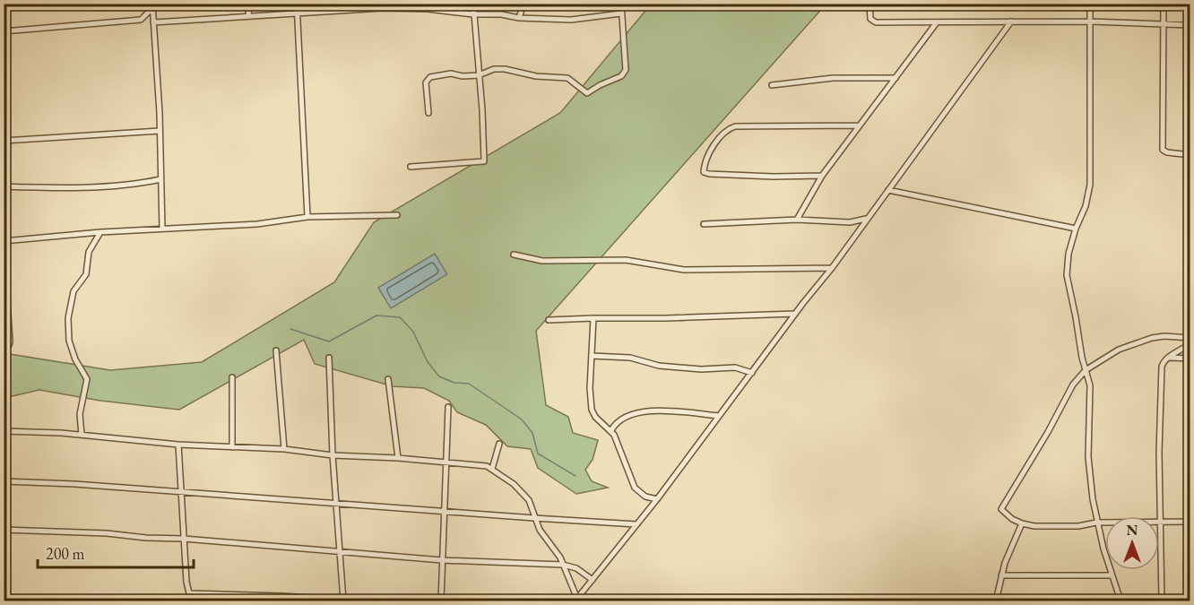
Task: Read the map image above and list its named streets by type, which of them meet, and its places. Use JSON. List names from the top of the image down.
{
  "scale_bar": "200 m",
  "north": "top"
}
